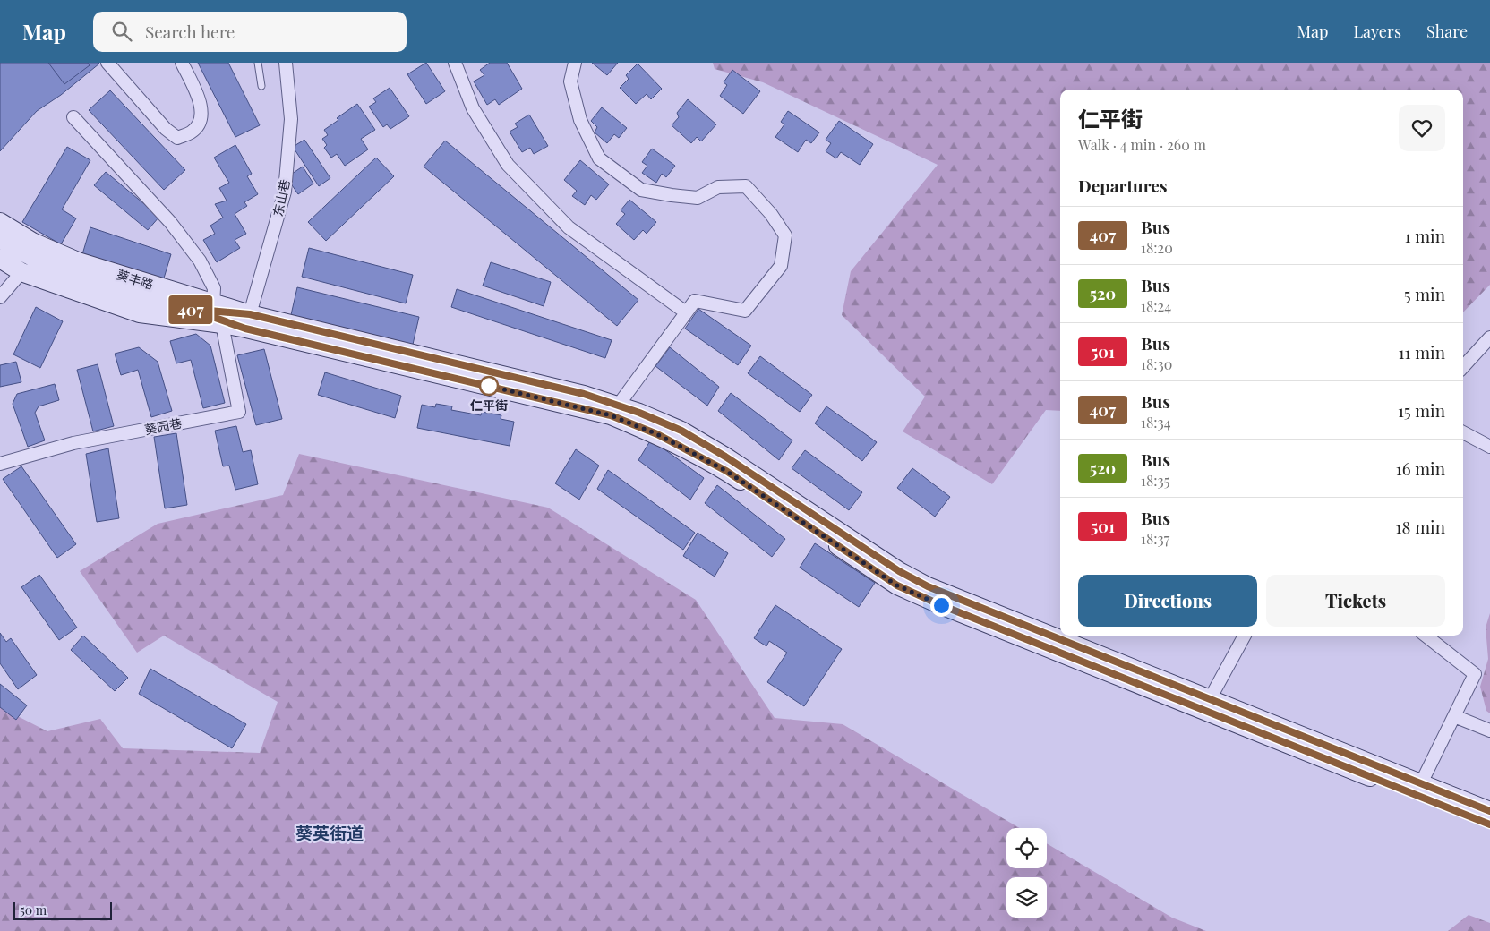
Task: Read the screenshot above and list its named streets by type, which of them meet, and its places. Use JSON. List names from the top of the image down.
{
  "streets": {
    "main road": ["葵丰路"],
    "street": ["东山巷", "葵园巷"]
  },
  "crossings": [
    ["东山巷", "葵丰路"],
    ["葵丰路", "葵园巷"]
  ],
  "districts": ["葵英街道"],
  "places": ["仁平街"],
  "lines": ["bus line 407"],
  "scale_bar": "50 m",
  "page": {
    "header": "Map",
    "search": "Search here",
    "nav": ["Map", "Layers", "Share"],
    "on_map": "407",
    "heading": [
      ["仁平街", "Walk · 4 min · 260 m"],
      "Departures"
    ],
    "list": [
      {
        "mark": "407",
        "name": "Bus",
        "note": "18:20",
        "value": "1 min"
      },
      {
        "mark": "520",
        "name": "Bus",
        "note": "18:24",
        "value": "5 min"
      },
      {
        "mark": "501",
        "name": "Bus",
        "note": "18:30",
        "value": "11 min"
      },
      {
        "mark": "407",
        "name": "Bus",
        "note": "18:34",
        "value": "15 min"
      },
      {
        "mark": "520",
        "name": "Bus",
        "note": "18:35",
        "value": "16 min"
      },
      {
        "mark": "501",
        "name": "Bus",
        "note": "18:37",
        "value": "18 min"
      }
    ],
    "buttons": ["Directions", "Tickets"],
    "scale": "50 m"
  }
}
